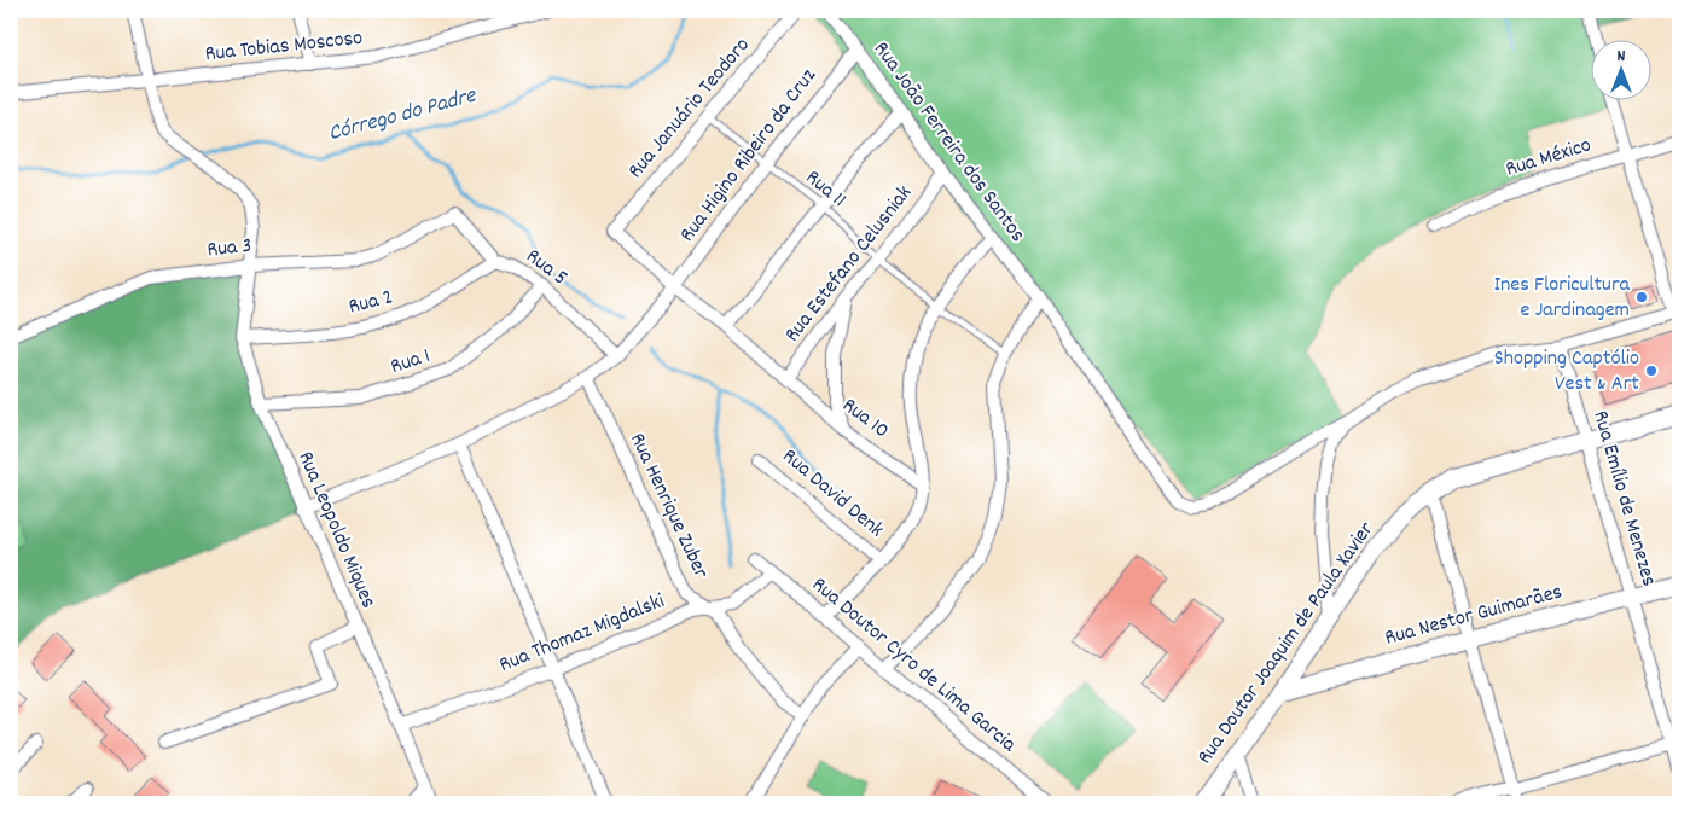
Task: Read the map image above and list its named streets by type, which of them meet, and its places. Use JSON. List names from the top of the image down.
{
  "streets": {
    "main road": ["Rua Nestor Guimarães", "Rua Doutor Joaquim de Paula Xavier"],
    "street": [
      "Rua Tobias Moscoso",
      "Rua Januário Teodoro",
      "Rua João Ferreira dos Santos",
      "Rua Higino Ribeiro da Cruz",
      "Rua México",
      "Rua 3",
      "Rua Estefano Celusniak",
      "Rua 5",
      "Rua 2",
      "Rua 1",
      "Rua 10",
      "Rua David Denk",
      "Rua Emílio de Menezes",
      "Rua Henrique Zuber",
      "Rua Leopoldo Miques",
      "Rua Thomaz Migdalski",
      "Rua Doutor Cyro de Lima Garcia"
    ],
    "lane": ["Rua 11"]
  },
  "crossings": [
    ["Rua Tobias Moscoso", "Rua Leopoldo Miques"],
    ["Rua Januário Teodoro", "Rua 11"],
    ["Rua Januário Teodoro", "Rua 10"],
    ["Rua João Ferreira dos Santos", "Rua Higino Ribeiro da Cruz"],
    ["Rua João Ferreira dos Santos", "Rua Estefano Celusniak"],
    ["Rua Higino Ribeiro da Cruz", "Rua 11"],
    ["Rua Higino Ribeiro da Cruz", "Rua 5"],
    ["Rua Higino Ribeiro da Cruz", "Rua 10"],
    ["Rua Higino Ribeiro da Cruz", "Rua Henrique Zuber"],
    ["Rua Higino Ribeiro da Cruz", "Rua Leopoldo Miques"],
    ["Rua 11", "Rua Estefano Celusniak"],
    ["Rua 3", "Rua 5"],
    ["Rua 3", "Rua Leopoldo Miques"],
    ["Rua Estefano Celusniak", "Rua 10"],
    ["Rua 5", "Rua 2"],
    ["Rua 5", "Rua 1"],
    ["Rua 2", "Rua Leopoldo Miques"],
    ["Rua 1", "Rua Leopoldo Miques"],
    ["Rua Emílio de Menezes", "Rua Nestor Guimarães"],
    ["Rua Emílio de Menezes", "Rua Doutor Joaquim de Paula Xavier"],
    ["Rua Henrique Zuber", "Rua Thomaz Migdalski"],
    ["Rua Leopoldo Miques", "Rua Thomaz Migdalski"],
    ["Rua Nestor Guimarães", "Rua Doutor Joaquim de Paula Xavier"],
    ["Rua Thomaz Migdalski", "Rua Doutor Cyro de Lima Garcia"]
  ],
  "water": ["Córrego do Padre"],
  "places": ["Ines Floricultura e Jardinagem", "Shopping Captólio Vest & Art"],
  "north": "top"
}
